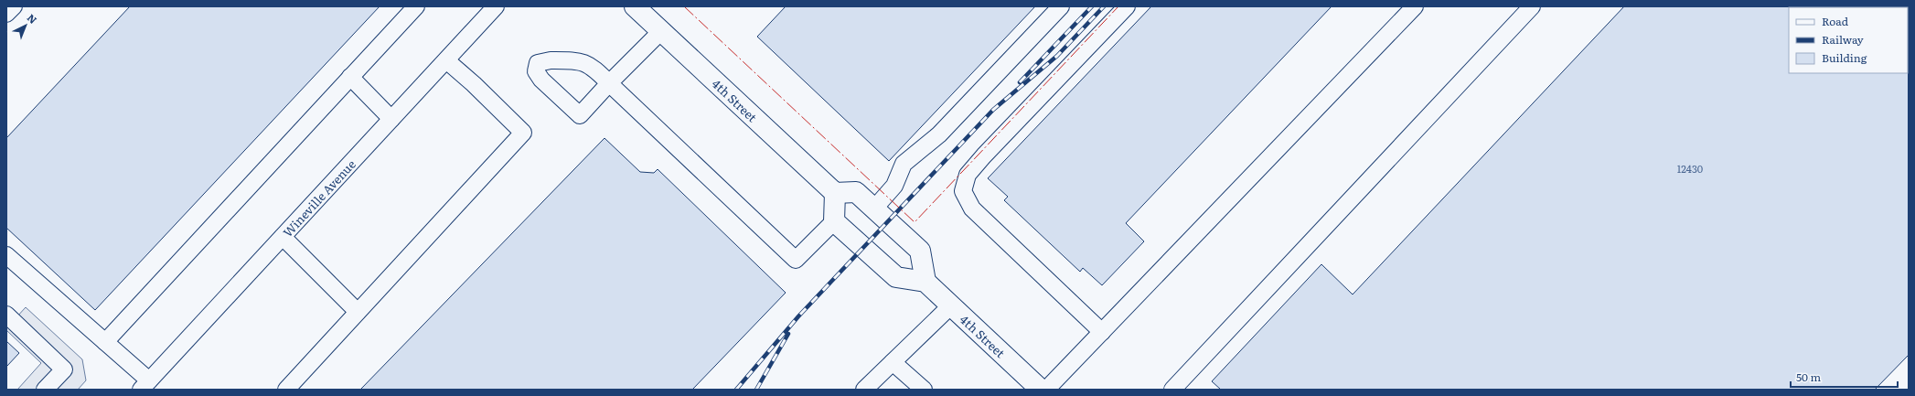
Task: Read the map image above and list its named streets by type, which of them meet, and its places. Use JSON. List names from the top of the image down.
{
  "streets": {
    "main road": ["4th Street"],
    "street": ["Wineville Avenue"]
  },
  "house_numbers": ["12430"],
  "legend": ["Road", "Railway", "Building"],
  "scale_bar": "50 m",
  "north": "top right"
}
